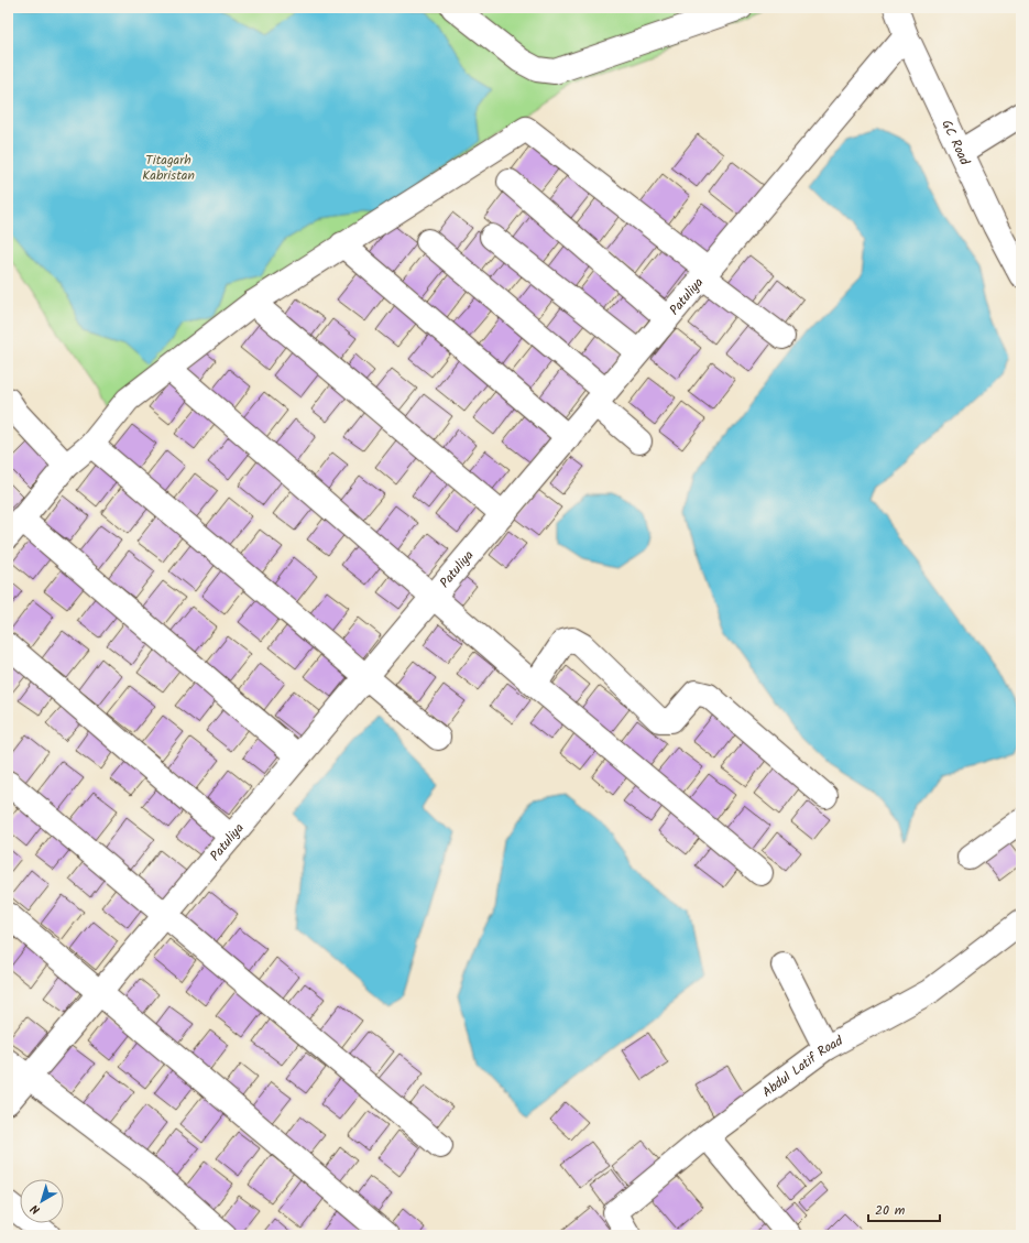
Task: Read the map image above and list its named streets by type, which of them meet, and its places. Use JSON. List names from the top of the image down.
{
  "streets": {
    "street": ["GC Road", "Patuliya", "Abdul Latif Road"]
  },
  "crossings": [
    ["GC Road", "Patuliya"]
  ],
  "parks": ["Titagarh Kabristan"],
  "scale_bar": "20 m",
  "north": "bottom left"
}
